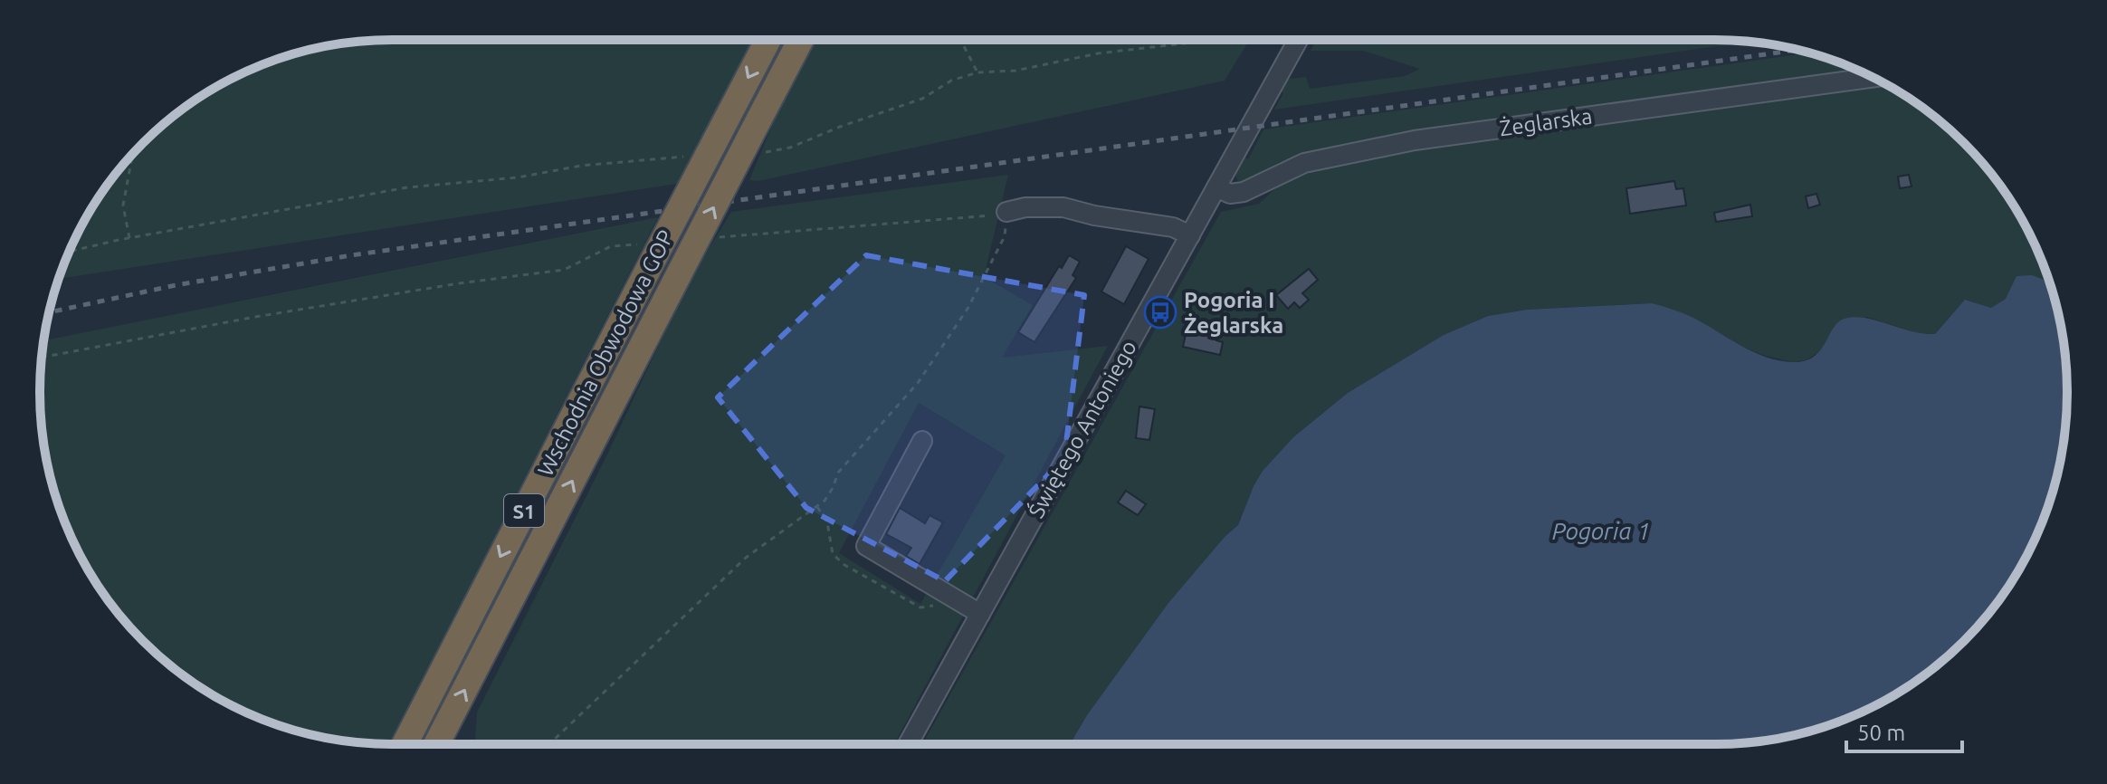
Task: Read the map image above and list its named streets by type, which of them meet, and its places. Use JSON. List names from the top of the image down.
{
  "streets": {
    "highway": ["Wschodnia Obwodowa GOP", "S1"],
    "street": ["Żeglarska", "Świętego Antoniego"]
  },
  "crossings": [
    ["Żeglarska", "Świętego Antoniego"]
  ],
  "water": ["Pogoria 1"],
  "places": {
    "bus stop": ["Pogoria I Żeglarska"]
  },
  "scale_bar": "50 m"
}
